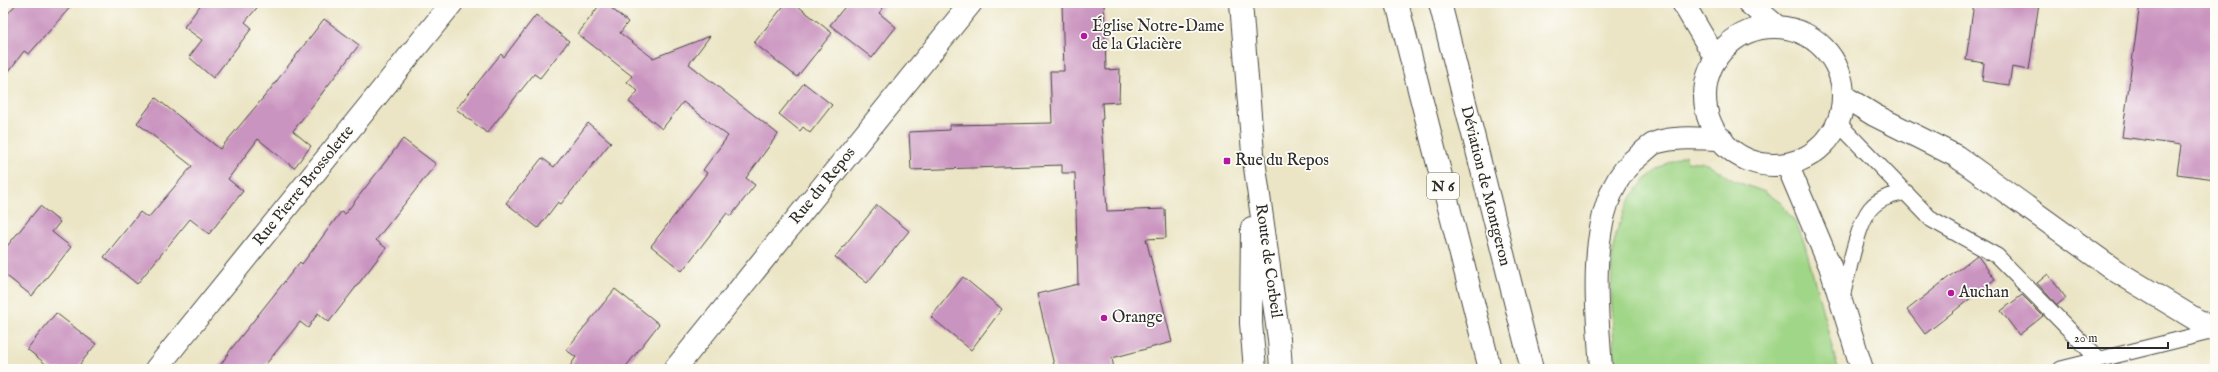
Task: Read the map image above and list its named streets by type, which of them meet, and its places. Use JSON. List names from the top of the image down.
{
  "streets": {
    "street": [
      "Rue Pierre Brossolette",
      "Rue du Repos",
      "N 6",
      "Déviation de Montgeron",
      "Route de Corbeil"
    ]
  },
  "places": {
    "other": ["Église Notre-Dame de la Glacière", "Auchan", "Orange"],
    "transit": ["Rue du Repos"]
  },
  "scale_bar": "20 m"
}
